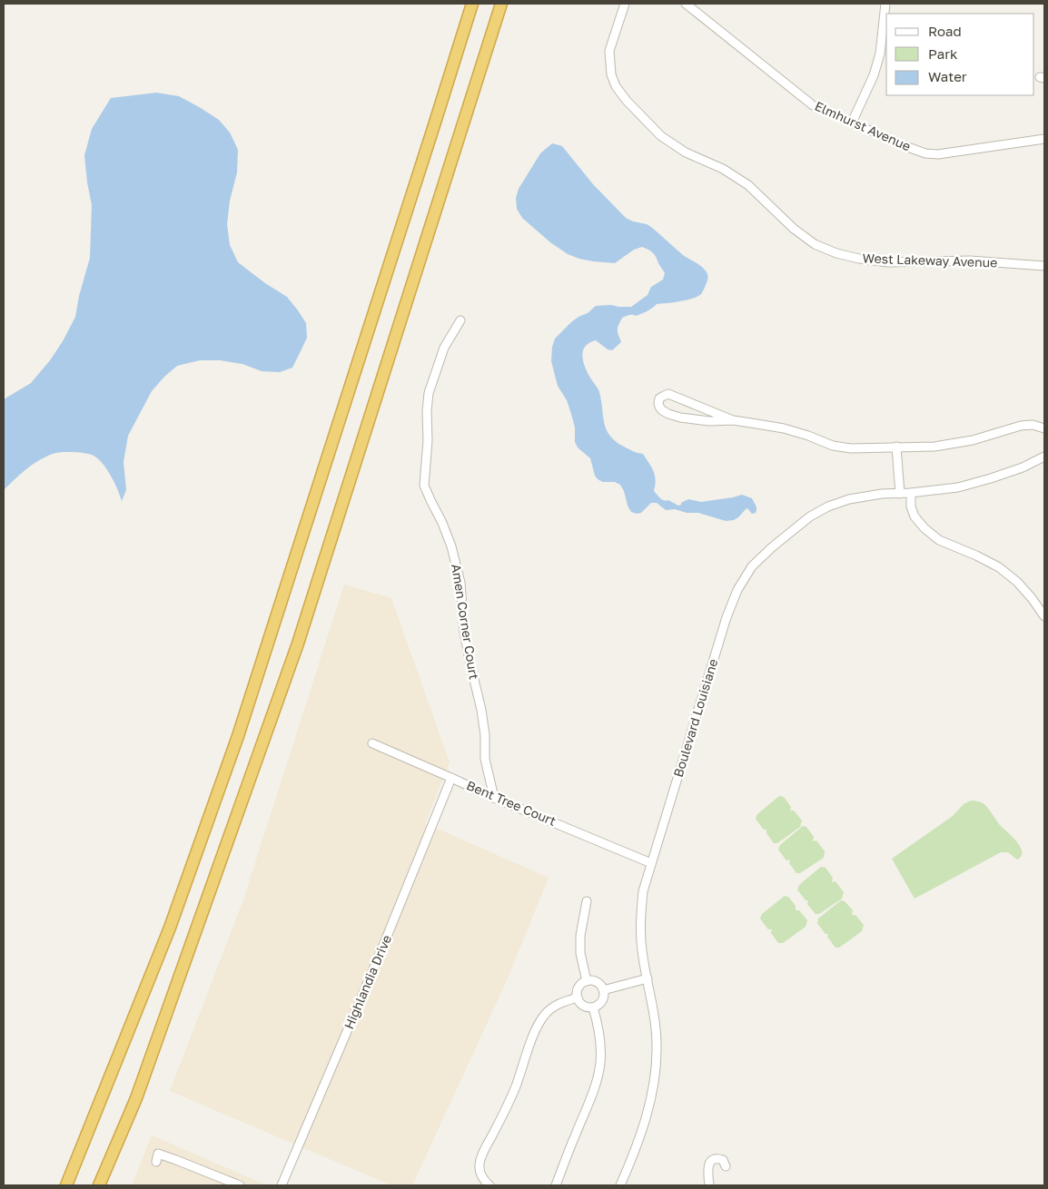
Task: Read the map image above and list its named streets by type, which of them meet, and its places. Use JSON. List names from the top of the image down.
{
  "streets": {
    "street": [
      "Elmhurst Avenue",
      "West Lakeway Avenue",
      "Amen Corner Court",
      "Boulevard Louisiane",
      "Bent Tree Court",
      "Highlandia Drive"
    ]
  },
  "crossings": [
    ["Amen Corner Court", "Bent Tree Court"],
    ["Boulevard Louisiane", "Bent Tree Court"],
    ["Bent Tree Court", "Highlandia Drive"]
  ],
  "legend": ["Road", "Park", "Water"]
}
